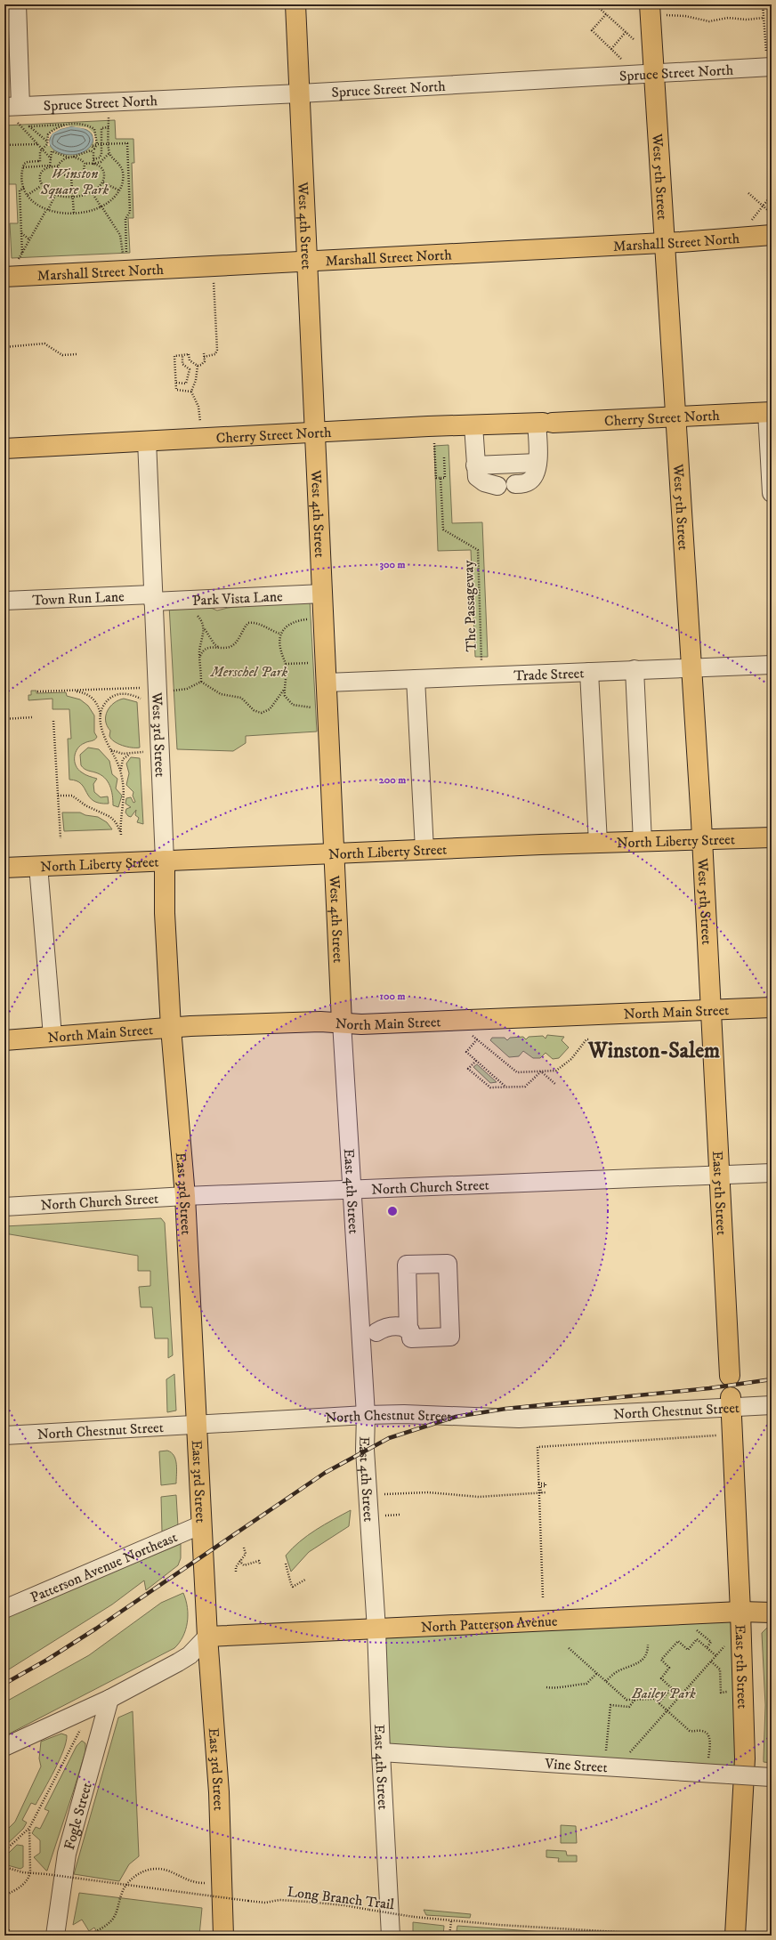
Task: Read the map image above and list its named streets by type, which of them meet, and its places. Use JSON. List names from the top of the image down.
{
  "streets": {
    "main road": [
      "West 5th Street",
      "West 4th Street",
      "Marshall Street North",
      "Cherry Street North",
      "West 3rd Street",
      "North Liberty Street",
      "North Main Street",
      "East 5th Street",
      "East 3rd Street",
      "North Patterson Avenue"
    ],
    "street": [
      "Spruce Street North",
      "Town Run Lane",
      "Park Vista Lane",
      "Trade Street",
      "North Church Street",
      "East 4th Street",
      "North Chestnut Street",
      "Patterson Avenue Northeast",
      "Vine Street",
      "Fogle Street"
    ],
    "path": ["The Passageway", "Long Branch Trail"]
  },
  "crossings": [
    ["Spruce Street North", "West 5th Street"],
    ["Spruce Street North", "West 4th Street"],
    ["West 5th Street", "Marshall Street North"],
    ["West 5th Street", "Cherry Street North"],
    ["West 5th Street", "Trade Street"],
    ["West 5th Street", "North Liberty Street"],
    ["West 5th Street", "North Main Street"],
    ["West 5th Street", "East 5th Street"],
    ["West 4th Street", "Marshall Street North"],
    ["West 4th Street", "Cherry Street North"],
    ["West 4th Street", "Park Vista Lane"],
    ["West 4th Street", "Trade Street"],
    ["West 4th Street", "North Liberty Street"],
    ["West 4th Street", "North Main Street"],
    ["West 4th Street", "East 4th Street"],
    ["Cherry Street North", "West 3rd Street"],
    ["Town Run Lane", "Park Vista Lane"],
    ["Town Run Lane", "West 3rd Street"],
    ["Park Vista Lane", "West 3rd Street"],
    ["The Passageway", "Trade Street"],
    ["West 3rd Street", "North Liberty Street"],
    ["West 3rd Street", "North Main Street"],
    ["West 3rd Street", "East 3rd Street"],
    ["North Main Street", "East 4th Street"],
    ["North Main Street", "East 5th Street"],
    ["North Main Street", "East 3rd Street"],
    ["North Church Street", "East 4th Street"],
    ["North Church Street", "East 5th Street"],
    ["North Church Street", "East 3rd Street"],
    ["East 4th Street", "North Chestnut Street"],
    ["East 4th Street", "North Patterson Avenue"],
    ["East 4th Street", "Vine Street"],
    ["East 5th Street", "North Chestnut Street"],
    ["East 5th Street", "North Patterson Avenue"],
    ["East 3rd Street", "North Chestnut Street"],
    ["East 3rd Street", "Patterson Avenue Northeast"],
    ["East 3rd Street", "North Patterson Avenue"]
  ],
  "districts": ["Winston-Salem"],
  "parks": ["Winston Square Park", "Merschel Park", "Bailey Park"],
  "rings": ["300 m", "200 m", "100 m"]
}
